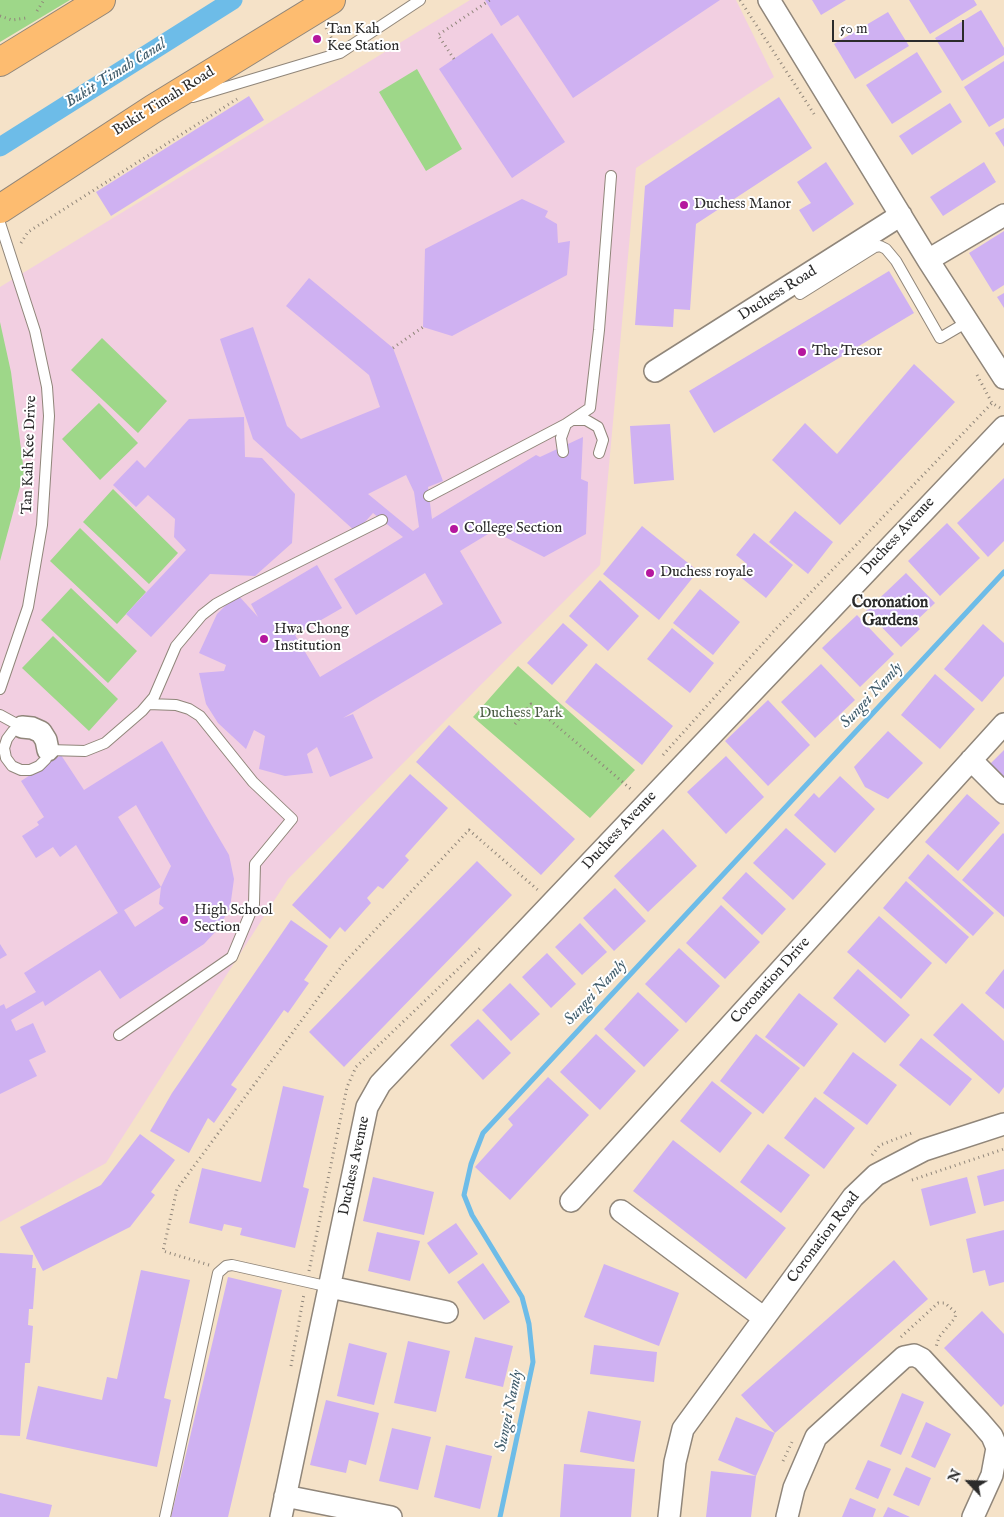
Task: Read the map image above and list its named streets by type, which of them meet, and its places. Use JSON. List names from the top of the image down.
{
  "streets": {
    "highway": ["Bukit Timah Road"],
    "street": [
      "Duchess Road",
      "Duchess Avenue",
      "Coronation Drive",
      "Coronation Road"
    ],
    "lane": ["Tan Kah Kee Drive"]
  },
  "districts": ["Coronation Gardens"],
  "water": ["Bukit Timah Canal", "Sungei Namly"],
  "parks": ["Duchess Park"],
  "places": [
    "Tan Kah Kee Station",
    "Duchess Manor",
    "The Tresor",
    "College Section",
    "Duchess royale",
    "Hwa Chong Institution",
    "High School Section"
  ],
  "scale_bar": "50 m",
  "north": "top left"
}
